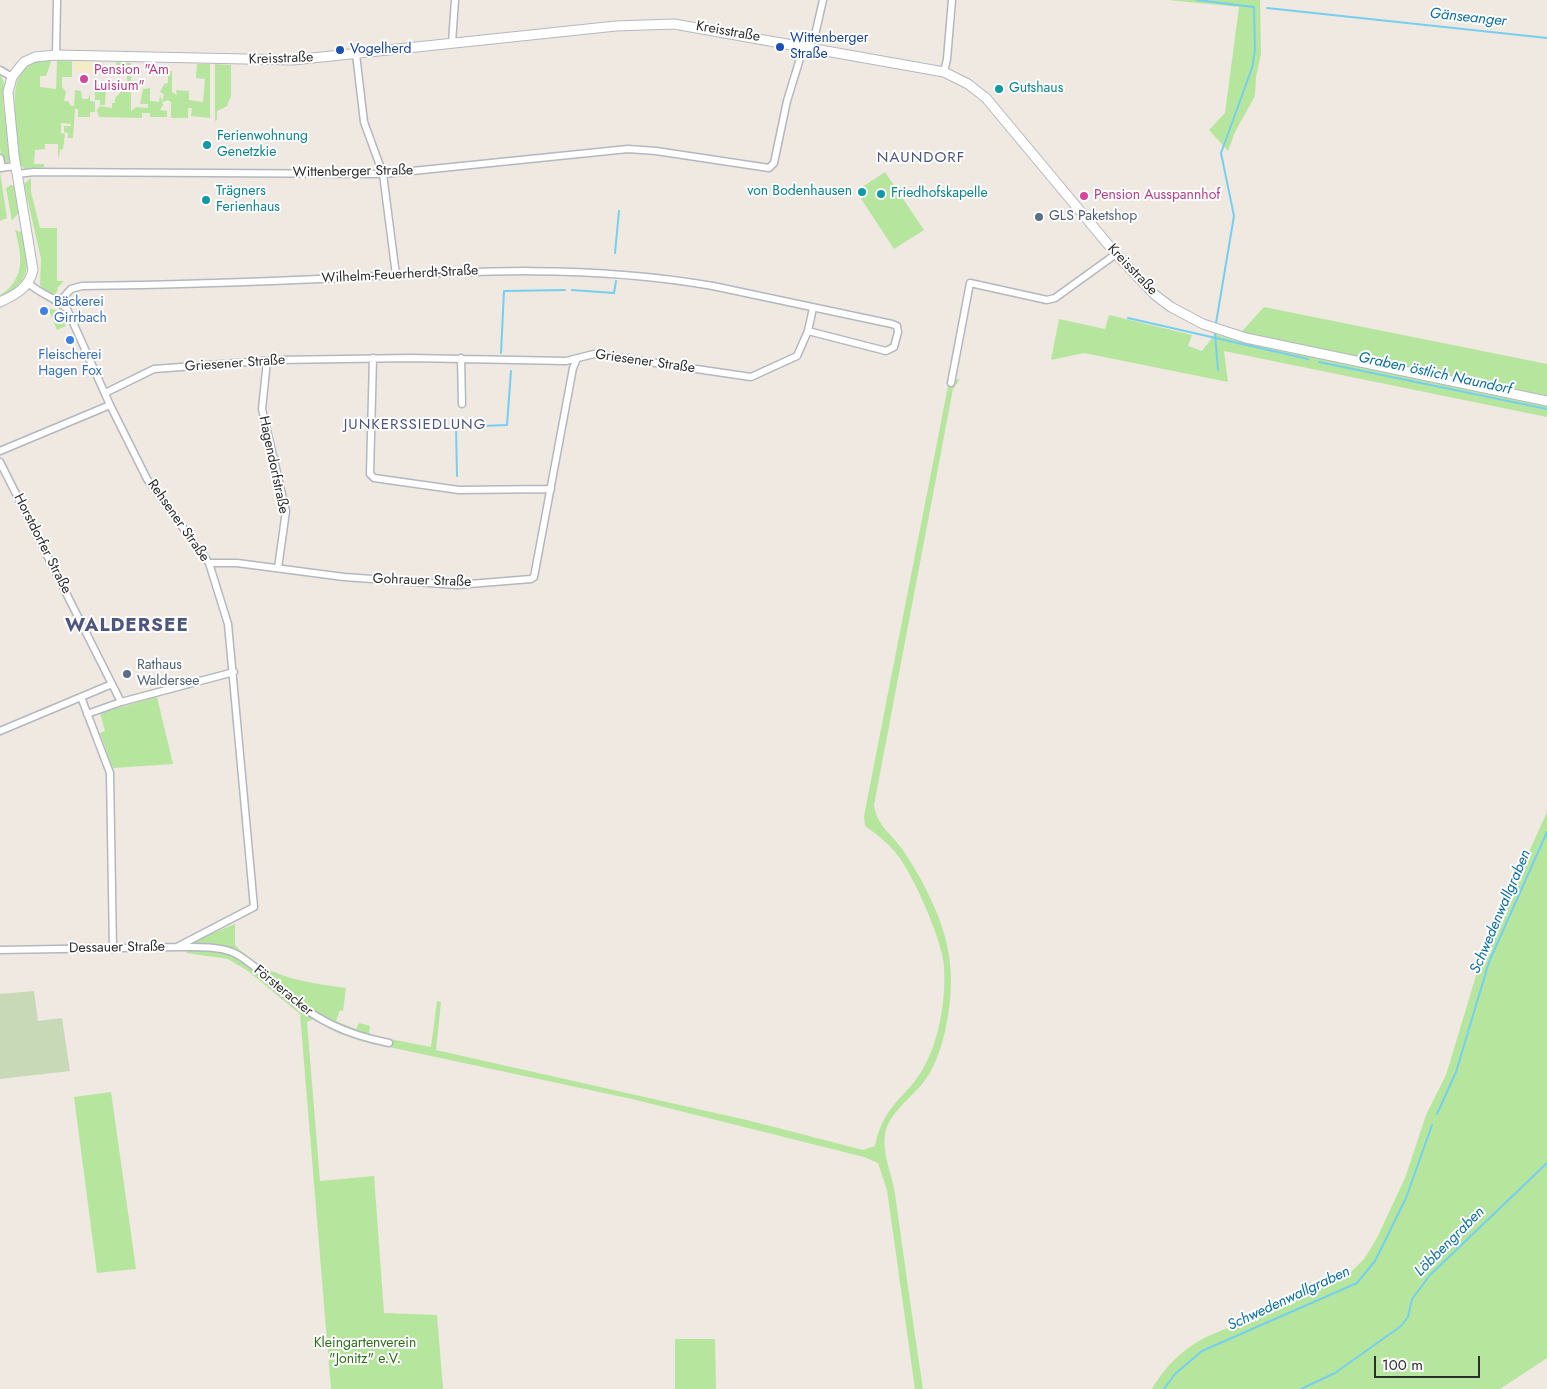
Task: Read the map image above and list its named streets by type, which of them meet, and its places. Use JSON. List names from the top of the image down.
{
  "streets": {
    "main road": ["Kreisstraße"],
    "street": [
      "Wittenberger Straße",
      "Wilhelm-Feuerherdt-Straße",
      "Griesener Straße",
      "Hagendorfstraße",
      "Rehsener Straße",
      "Horstdorfer Straße",
      "Gohrauer Straße",
      "Dessauer Straße",
      "Försteracker"
    ]
  },
  "crossings": [
    ["Kreisstraße", "Wittenberger Straße"],
    ["Wilhelm-Feuerherdt-Straße", "Griesener Straße"],
    ["Wilhelm-Feuerherdt-Straße", "Rehsener Straße"],
    ["Griesener Straße", "Hagendorfstraße"],
    ["Griesener Straße", "Rehsener Straße"],
    ["Griesener Straße", "Gohrauer Straße"],
    ["Hagendorfstraße", "Gohrauer Straße"],
    ["Rehsener Straße", "Gohrauer Straße"],
    ["Rehsener Straße", "Dessauer Straße"],
    ["Dessauer Straße", "Försteracker"]
  ],
  "districts": ["NAUNDORF", "JUNKERSSIEDLUNG", "WALDERSEE"],
  "water": [
    "Gänseanger",
    "Graben östlich Naundorf",
    "Schwedenwallgraben",
    "Löbbengraben"
  ],
  "parks": ["Kleingartenverein \"Jonitz\" e.V."],
  "places": [
    "Wittenberger Straße",
    "Vogelherd",
    "Pension \"Am Luisium\"",
    "Gutshaus",
    "Ferienwohnung Genetzkie",
    "von Bodenhausen",
    "Friedhofskapelle",
    "Pension Ausspannhof",
    "Trägners Ferienhaus",
    "GLS Paketshop",
    "Bäckerei Girrbach",
    "Fleischerei Hagen Fox",
    "Rathaus Waldersee"
  ],
  "scale_bar": "100 m"
}
